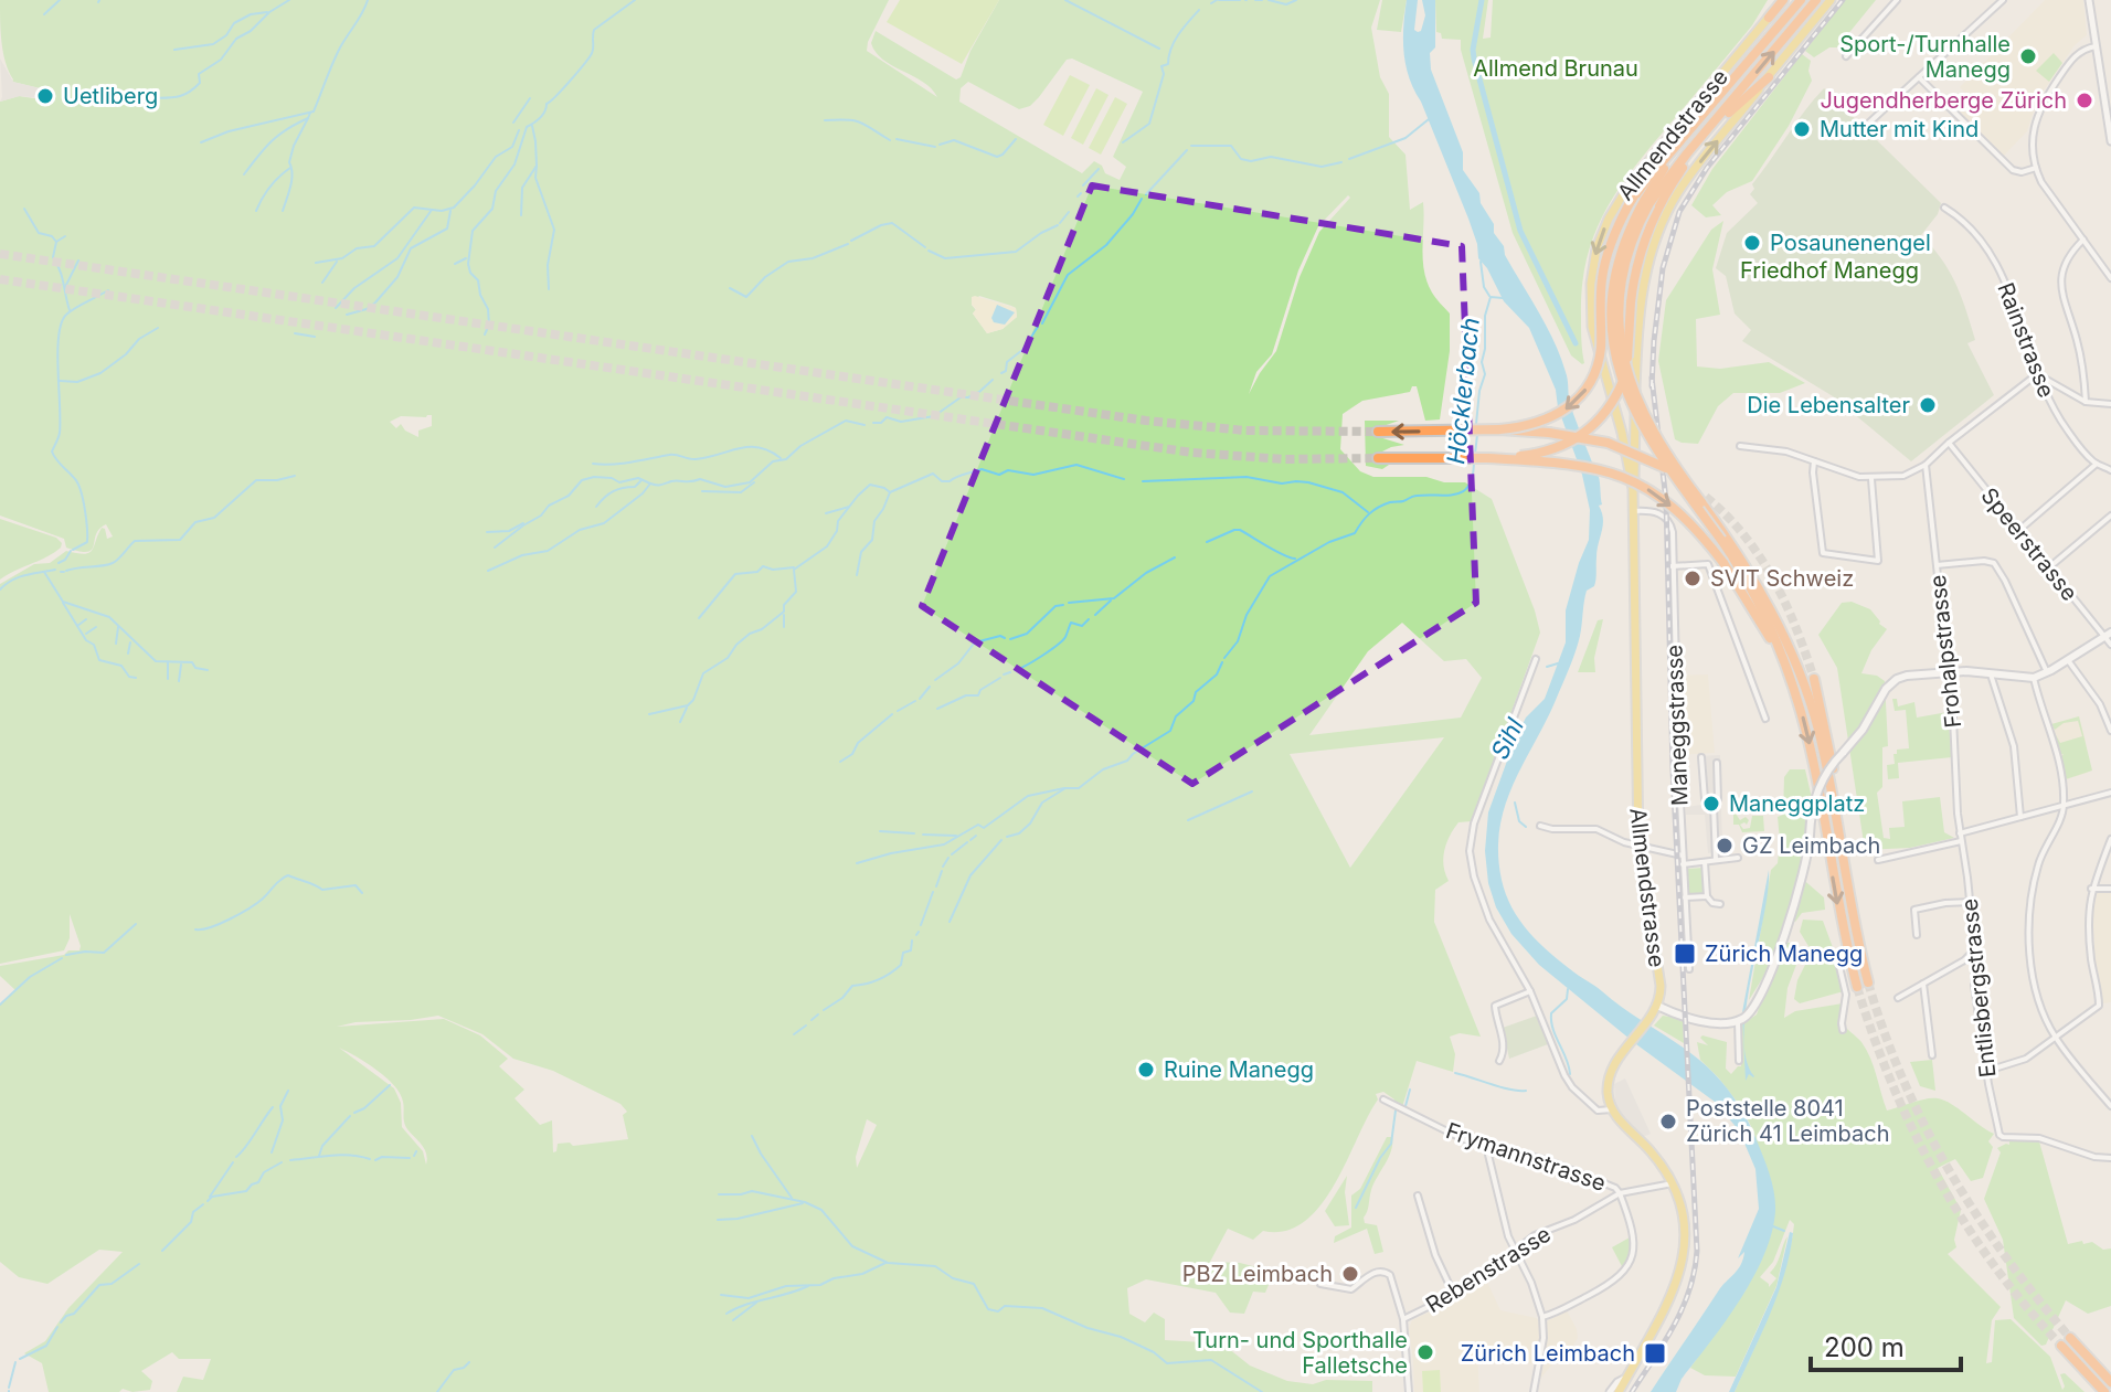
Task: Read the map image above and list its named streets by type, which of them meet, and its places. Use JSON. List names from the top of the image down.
{
  "streets": {
    "main road": ["Allmendstrasse"],
    "street": [
      "Rainstrasse",
      "Speerstrasse",
      "Frohalpstrasse",
      "Maneggstrasse",
      "Entlisbergstrasse",
      "Frymannstrasse",
      "Rebenstrasse"
    ]
  },
  "crossings": [
    ["Allmendstrasse", "Maneggstrasse"],
    ["Frohalpstrasse", "Entlisbergstrasse"],
    ["Frymannstrasse", "Rebenstrasse"]
  ],
  "water": ["Höcklerbach", "Sihl"],
  "parks": ["Allmend Brunau", "Friedhof Manegg"],
  "places": {
    "other": [
      "Sport-/Turnhalle Manegg",
      "Uetliberg",
      "Jugendherberge Zürich",
      "Mutter mit Kind",
      "Posaunenengel",
      "Die Lebensalter",
      "SVIT Schweiz",
      "Maneggplatz",
      "GZ Leimbach",
      "Ruine Manegg",
      "Poststelle 8041 Zürich 41 Leimbach",
      "PBZ Leimbach",
      "Turn- und Sporthalle Falletsche"
    ],
    "transit": ["Zürich Manegg", "Zürich Leimbach"]
  },
  "scale_bar": "200 m"
}
